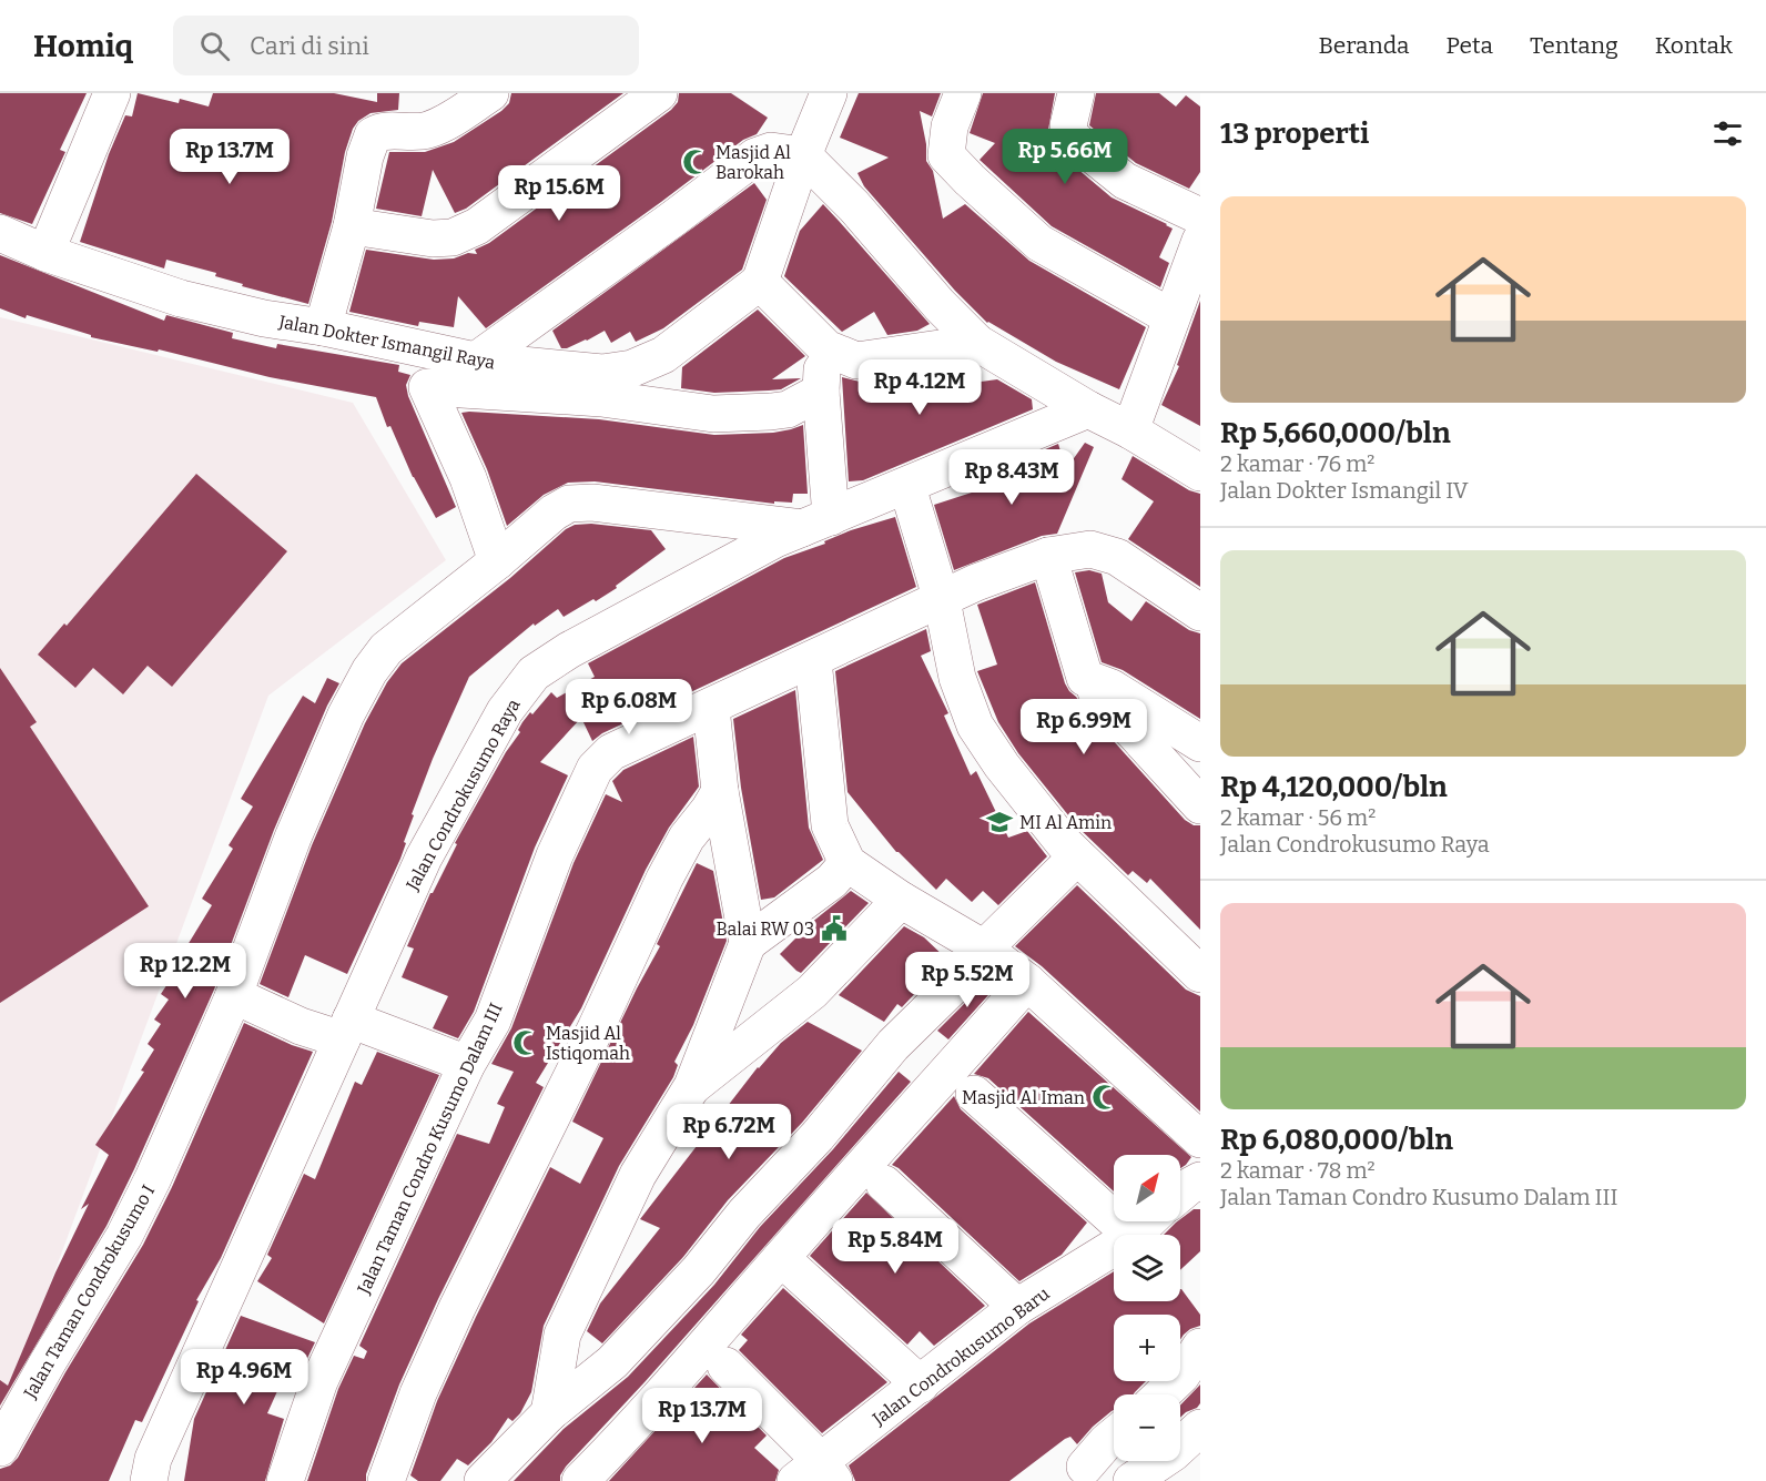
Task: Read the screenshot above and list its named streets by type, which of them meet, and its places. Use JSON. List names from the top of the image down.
{
  "streets": {
    "street": [
      "Jalan Dokter Ismangil Raya",
      "Jalan Condrokusumo Raya",
      "Jalan Taman Condro Kusumo Dalam III",
      "Jalan Taman Condrokusumo I",
      "Jalan Condrokusumo Baru"
    ]
  },
  "crossings": [
    ["Jalan Condrokusumo Raya", "Jalan Taman Condrokusumo I"]
  ],
  "places": {
    "mosque": ["Masjid Al Barokah", "Masjid Al Istiqomah", "Masjid Al Iman"],
    "school or university": ["MI Al Amin"],
    "public building": ["Balai RW 03"]
  },
  "north": "top right",
  "page": {
    "header": "Homiq",
    "search": "Cari di sini",
    "nav": [
      "Beranda",
      "Peta",
      "Tentang",
      "Kontak"
    ],
    "heading": "13 properti",
    "price": [
      "Rp 13.7M",
      "Rp 5.66M",
      "Rp 15.6M",
      "Rp 4.12M",
      "Rp 8.43M",
      "Rp 6.08M",
      "Rp 6.99M",
      "Rp 12.2M",
      "Rp 5.52M",
      "Rp 6.72M",
      "Rp 5.84M",
      "Rp 4.96M",
      "Rp 13.7M"
    ],
    "list": [
      {
        "name": "Rp 5,660,000/bln",
        "note": "2 kamar · 76 m² · Jalan Dokter Ismangil IV"
      },
      {
        "name": "Rp 4,120,000/bln",
        "note": "2 kamar · 56 m² · Jalan Condrokusumo Raya"
      },
      {
        "name": "Rp 6,080,000/bln",
        "note": "2 kamar · 78 m² · Jalan Taman Condro Kusumo Dalam III"
      }
    ],
    "map_buttons": ["+", "−"]
  }
}
